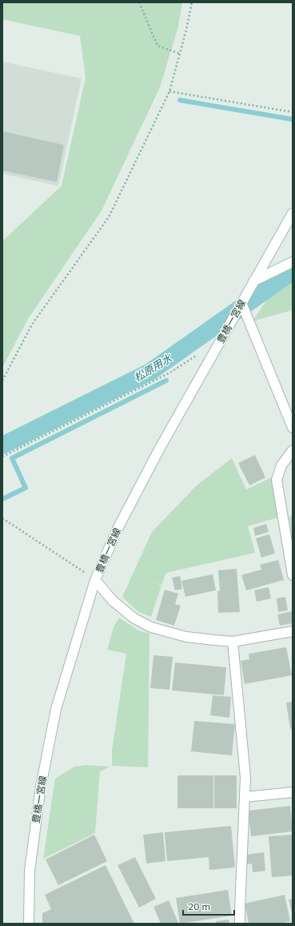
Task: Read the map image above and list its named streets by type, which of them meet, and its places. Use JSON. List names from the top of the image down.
{
  "streets": {
    "street": ["豊橋一宮線"]
  },
  "water": ["松原用水"],
  "scale_bar": "20 m"
}
